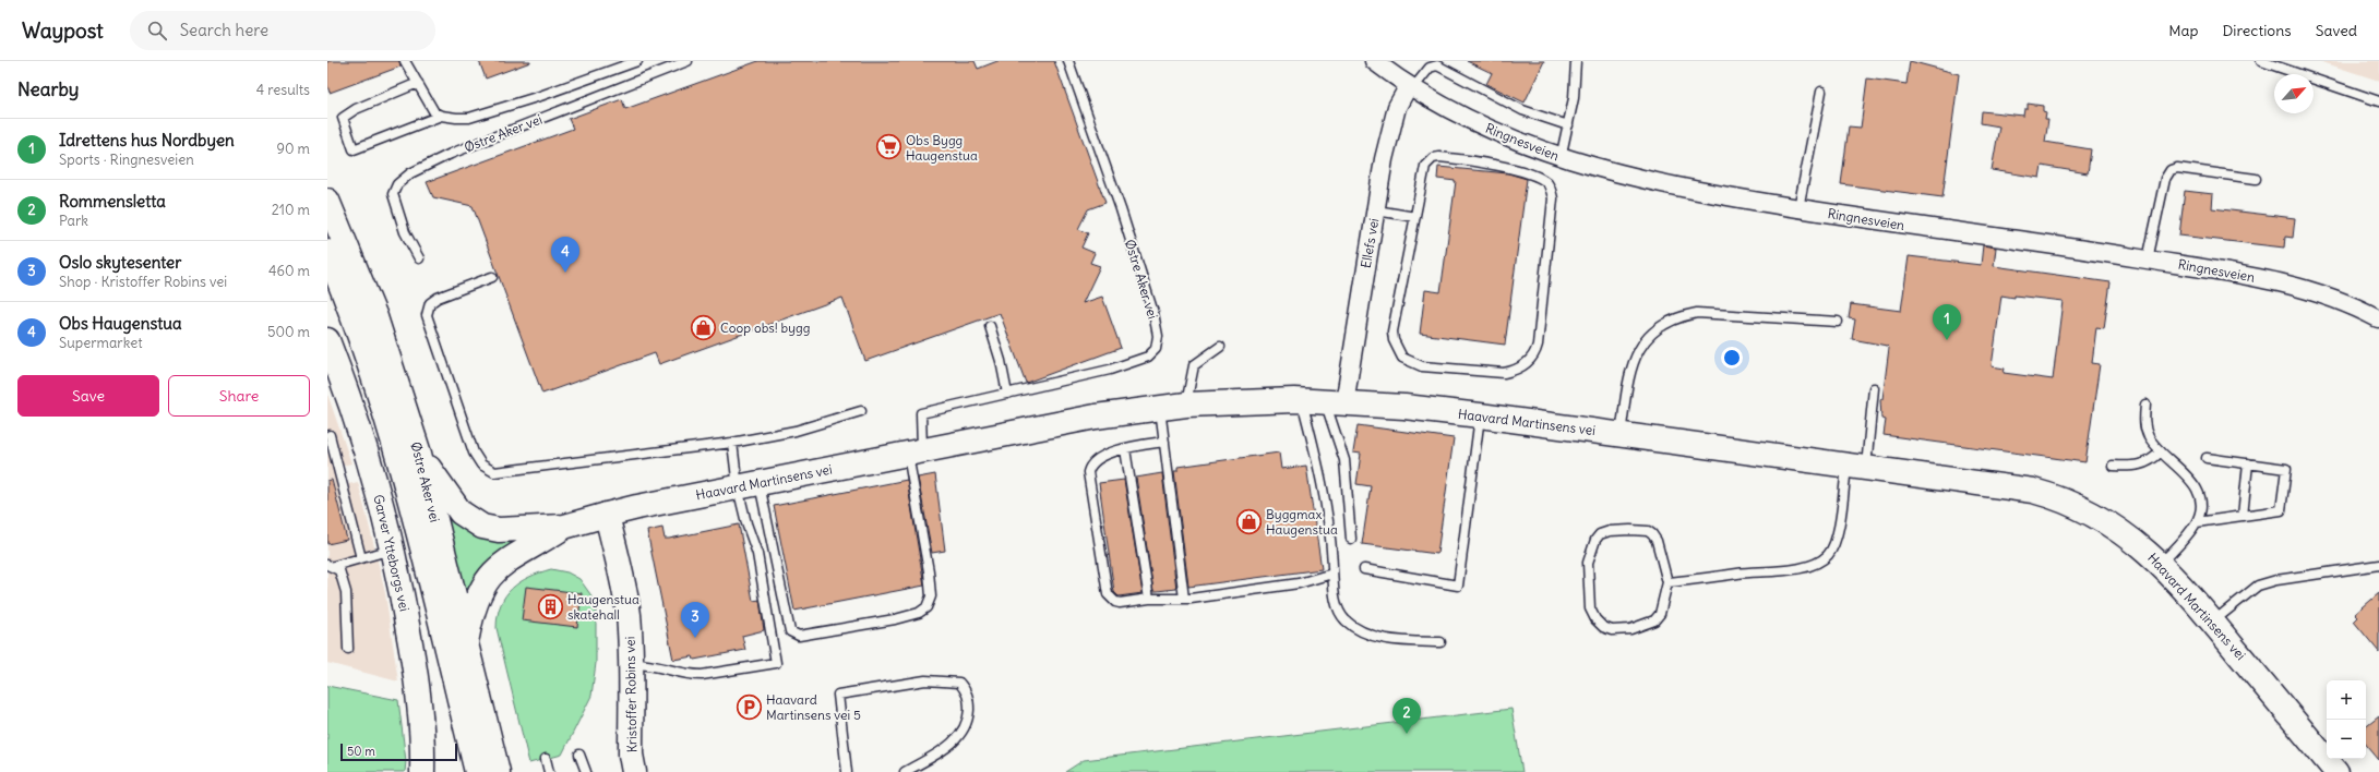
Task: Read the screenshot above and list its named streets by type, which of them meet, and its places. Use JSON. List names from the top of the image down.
{
  "streets": {
    "main road": [
      "Østre Aker vei",
      "Haavard Martinsens vei",
      "Garver Ytteborgs vei",
      "Kristoffer Robins vei"
    ],
    "street": ["Ringnesveien", "Ellefs vei"]
  },
  "crossings": [
    ["Østre Aker vei", "Haavard Martinsens vei"],
    ["Ringnesveien", "Ellefs vei"],
    ["Ellefs vei", "Haavard Martinsens vei"],
    ["Haavard Martinsens vei", "Kristoffer Robins vei"]
  ],
  "places": {
    "supermarket": ["Obs Bygg Haugenstua"],
    "shop": ["Coop obs! bygg", "Byggmax Haugenstua"],
    "building": ["Haugenstua skatehall"],
    "parking": ["Haavard Martinsens vei 5"]
  },
  "scale_bar": "50 m",
  "north": "top right",
  "page": {
    "header": "Waypost",
    "search": "Search here",
    "nav": ["Map", "Directions", "Saved"],
    "heading": ["Nearby", "4 results"],
    "list": [
      {
        "mark": "1",
        "name": "Idrettens hus Nordbyen",
        "note": "Sports · Ringnesveien",
        "value": "90 m"
      },
      {
        "mark": "2",
        "name": "Rommensletta",
        "note": "Park",
        "value": "210 m"
      },
      {
        "mark": "3",
        "name": "Oslo skytesenter",
        "note": "Shop · Kristoffer Robins vei",
        "value": "460 m"
      },
      {
        "mark": "4",
        "name": "Obs Haugenstua",
        "note": "Supermarket",
        "value": "500 m"
      }
    ],
    "pins": [
      "4",
      "1",
      "3",
      "2"
    ],
    "buttons": ["Save", "Share"],
    "map_buttons": ["+", "−"],
    "scale": "50 m"
  }
}
